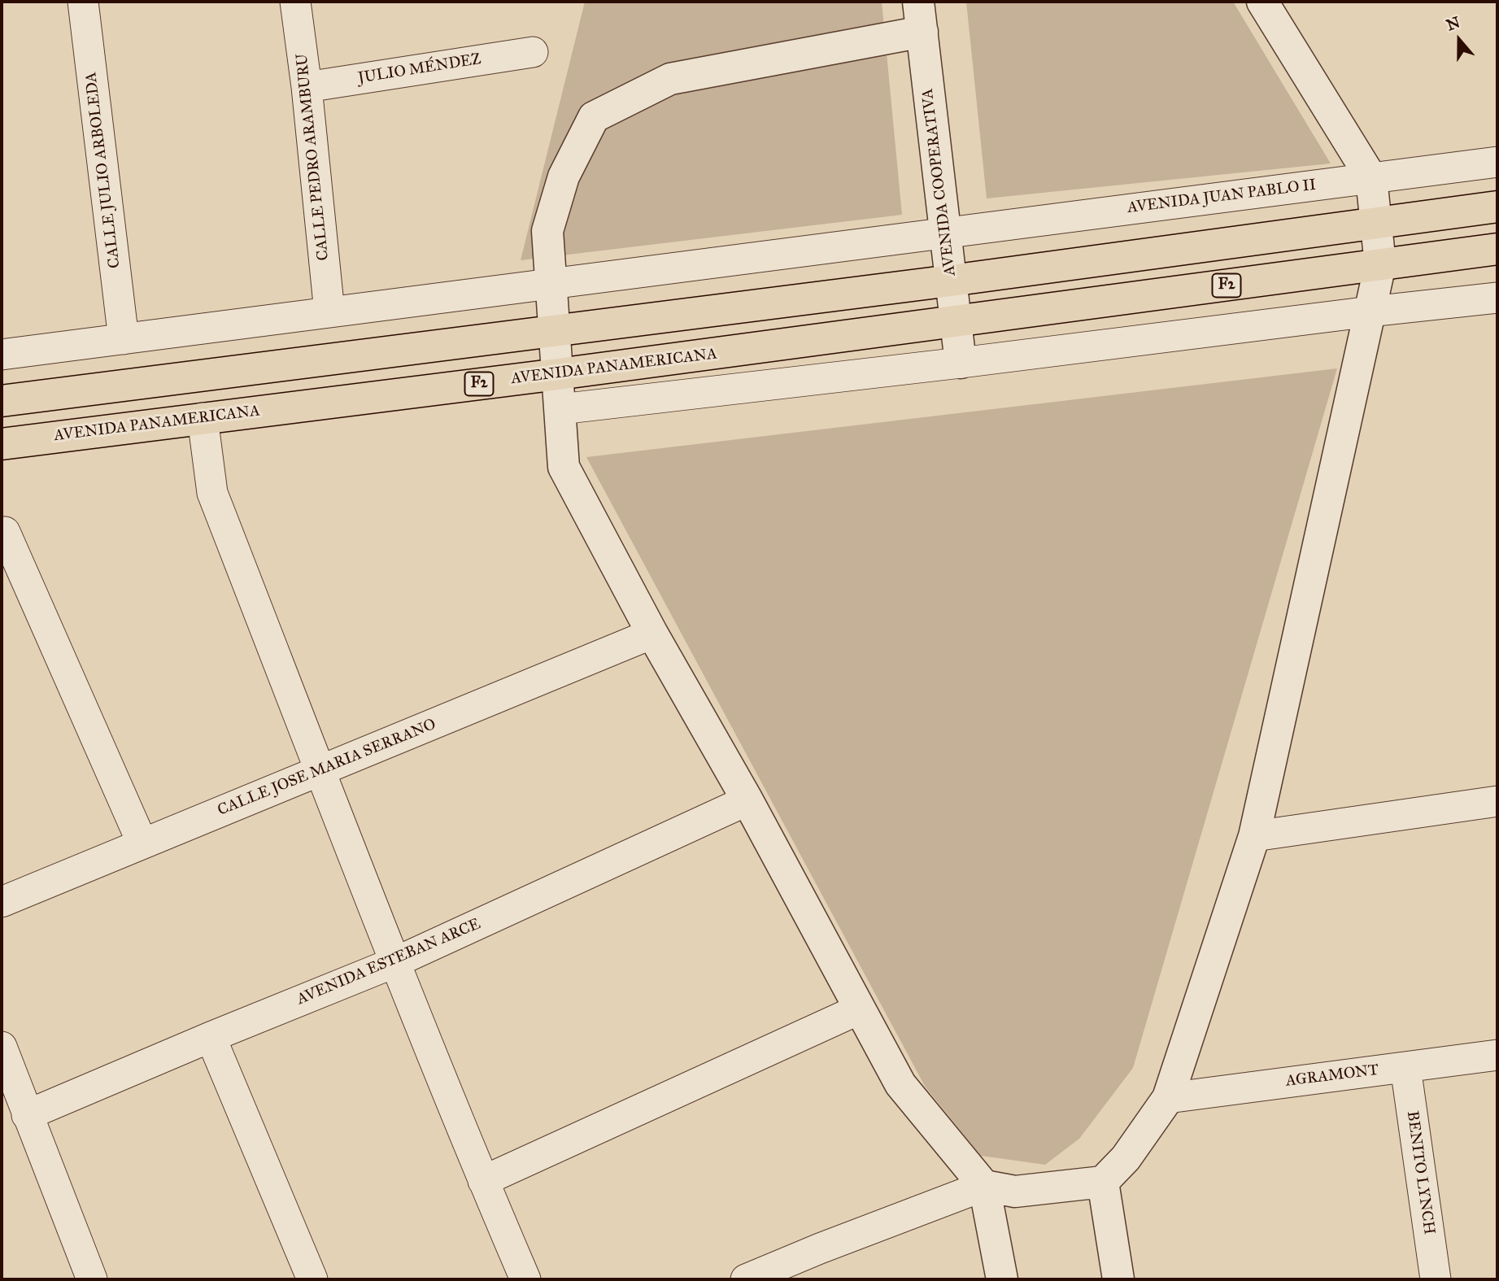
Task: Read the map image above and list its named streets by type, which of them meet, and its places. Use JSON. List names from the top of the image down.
{
  "streets": {
    "highway": ["F2", "AVENIDA PANAMERICANA"],
    "street": [
      "JULIO MÉNDEZ",
      "CALLE PEDRO ARAMBURU",
      "CALLE JULIO ARBOLEDA",
      "AVENIDA COOPERATIVA",
      "AVENIDA JUAN PABLO II",
      "CALLE JOSE MARIA SERRANO",
      "AVENIDA ESTEBAN ARCE",
      "AGRAMONT",
      "BENITO LYNCH"
    ]
  },
  "crossings": [
    ["JULIO MÉNDEZ", "CALLE PEDRO ARAMBURU"],
    ["AVENIDA COOPERATIVA", "AVENIDA JUAN PABLO II"],
    ["AVENIDA COOPERATIVA", "F2"],
    ["AVENIDA COOPERATIVA", "AVENIDA PANAMERICANA"],
    ["F2", "AVENIDA PANAMERICANA"],
    ["AGRAMONT", "BENITO LYNCH"]
  ],
  "north": "top"
}
